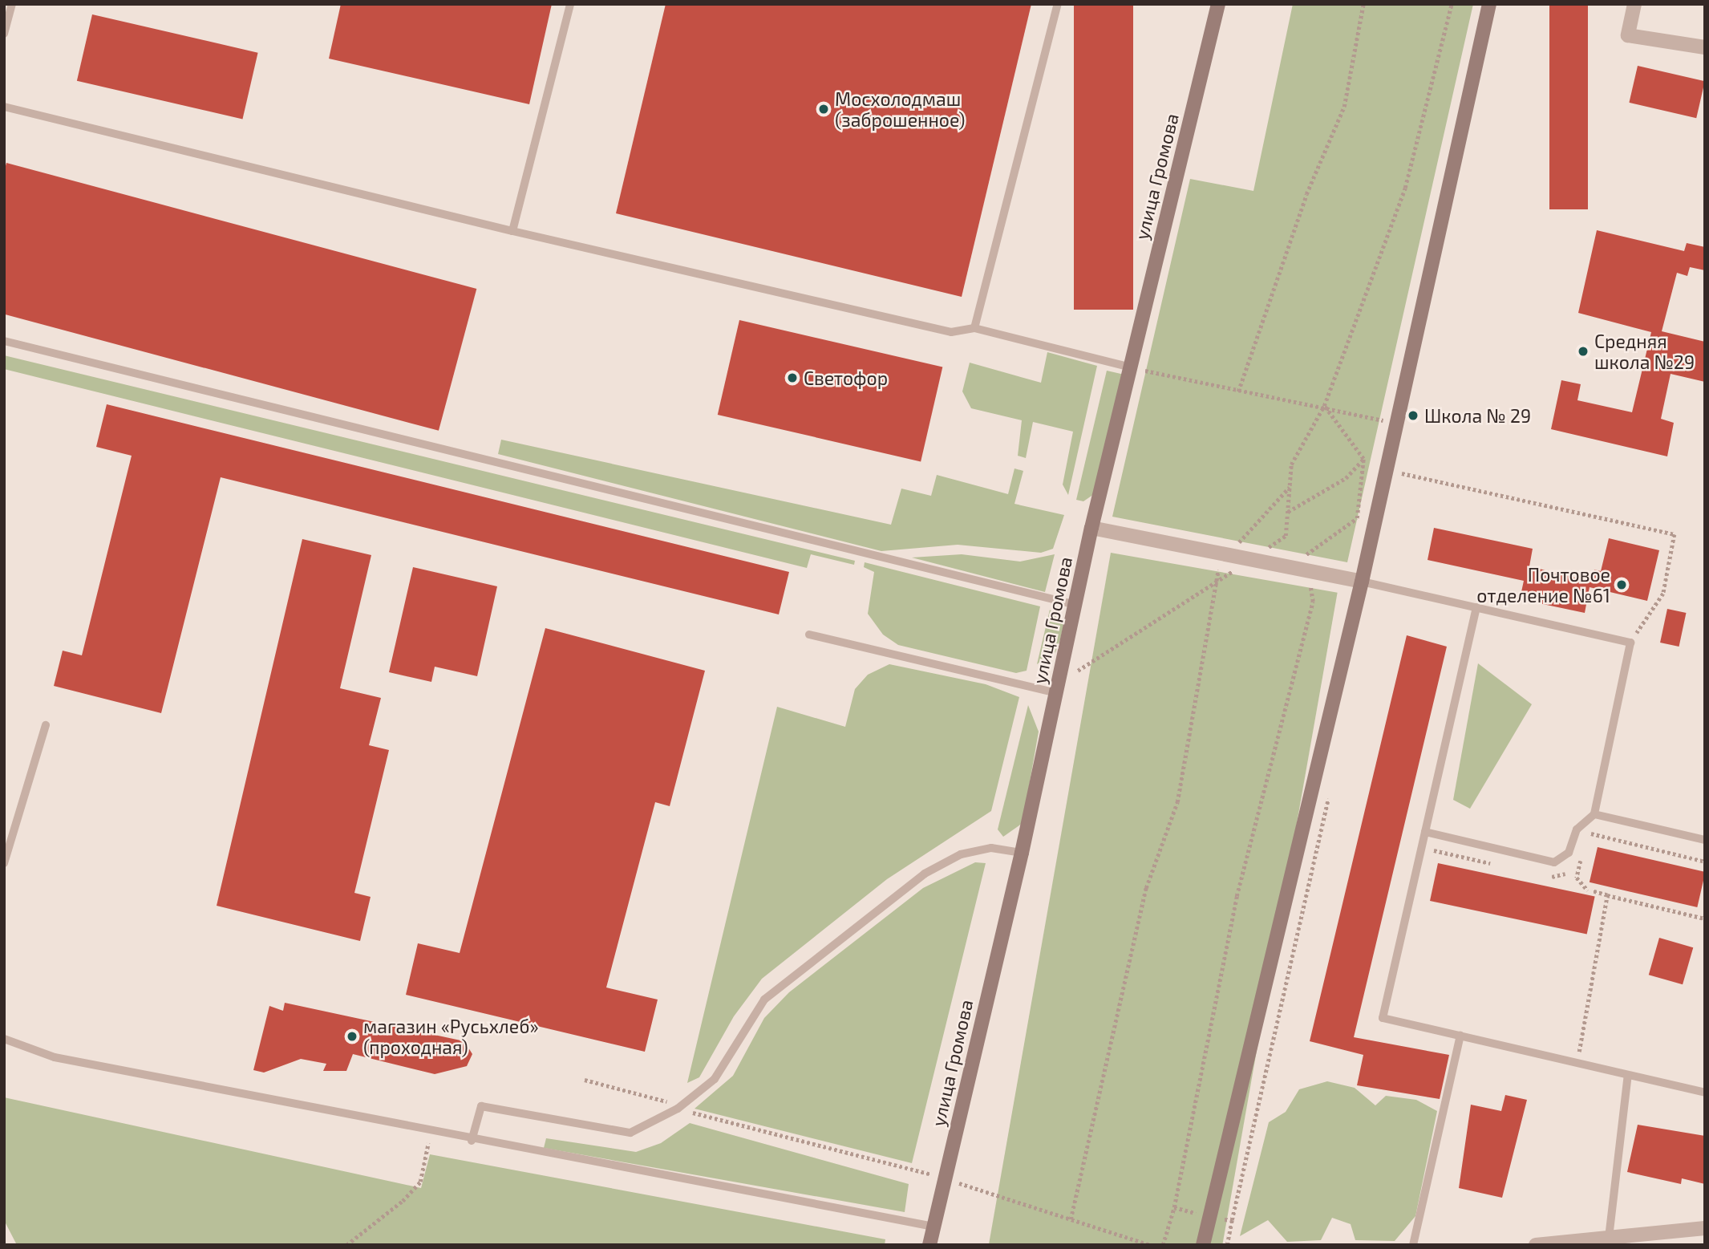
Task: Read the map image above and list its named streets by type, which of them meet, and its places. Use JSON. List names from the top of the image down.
{
  "streets": {
    "street": ["улица Громова"]
  },
  "places": [
    "Мосхолодмаш (заброшенное)",
    "Средняя школа №29",
    "Светофор",
    "Школа № 29",
    "Почтовое отделение №61",
    "магазин «Русьхлеб» (проходная)"
  ]
}
